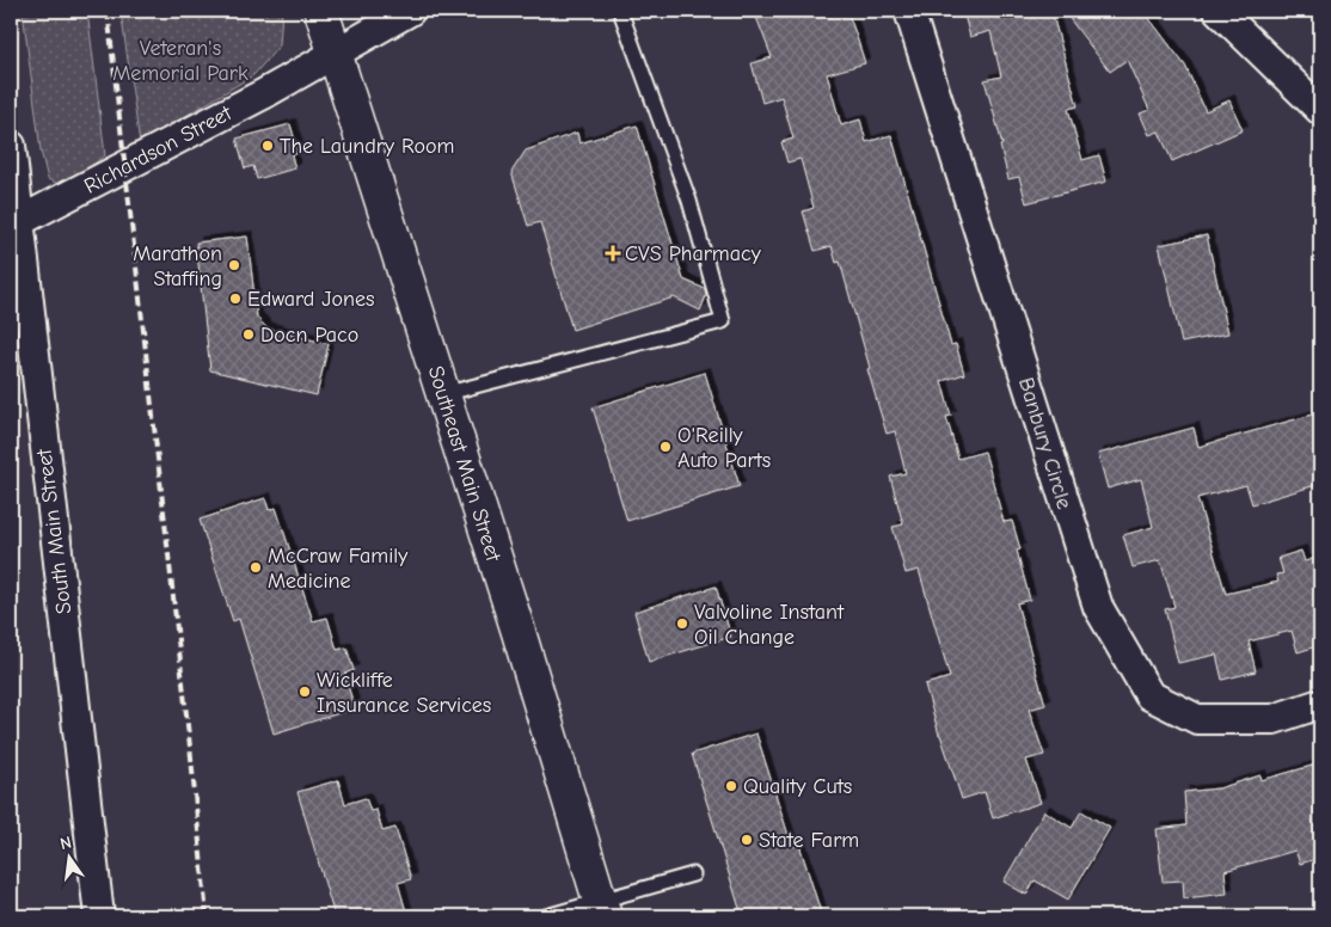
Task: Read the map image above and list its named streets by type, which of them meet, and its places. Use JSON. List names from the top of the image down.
{
  "streets": {
    "main road": ["Southeast Main Street"],
    "street": ["Richardson Street", "Banbury Circle", "South Main Street"]
  },
  "crossings": [
    ["Richardson Street", "Southeast Main Street"],
    ["Richardson Street", "South Main Street"]
  ],
  "parks": ["Veteran's Memorial Park"],
  "places": {
    "other": [
      "The Laundry Room",
      "Marathon Staffing",
      "Edward Jones",
      "Docn Paco",
      "O'Reilly Auto Parts",
      "McCraw Family Medicine",
      "Valvoline Instant Oil Change",
      "Wickliffe Insurance Services",
      "Quality Cuts",
      "State Farm"
    ],
    "health": ["CVS Pharmacy"]
  },
  "north": "top"
}
